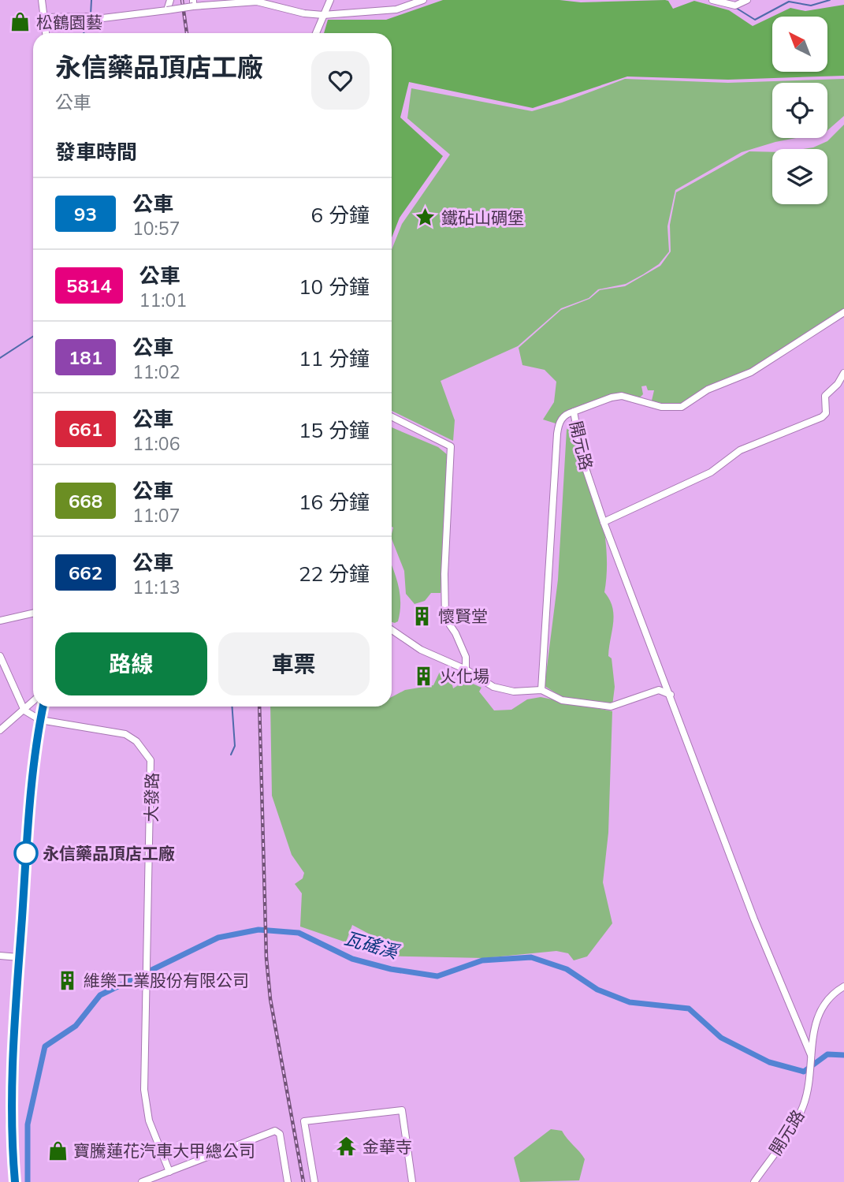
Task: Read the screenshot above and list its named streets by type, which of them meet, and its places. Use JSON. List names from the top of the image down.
{
  "streets": {
    "street": ["開元路", "大發路"]
  },
  "water": ["瓦磘溪"],
  "places": {
    "shop": ["松鶴園藝", "寶騰蓮花汽車大甲總公司"],
    "place": ["鐵砧山碉堡"],
    "building": ["懷賢堂", "火化場", "維樂工業股份有限公司"],
    "other": ["永信藥品頂店工廠"],
    "temple": ["金華寺"]
  },
  "lines": ["bus line 93"],
  "north": "top left",
  "page": {
    "heading": [
      ["永信藥品頂店工廠", "公車"],
      "發車時間"
    ],
    "list": [
      {
        "mark": "93",
        "name": "公車",
        "note": "10:57",
        "value": "6 分鐘"
      },
      {
        "mark": "5814",
        "name": "公車",
        "note": "11:01",
        "value": "10 分鐘"
      },
      {
        "mark": "181",
        "name": "公車",
        "note": "11:02",
        "value": "11 分鐘"
      },
      {
        "mark": "661",
        "name": "公車",
        "note": "11:06",
        "value": "15 分鐘"
      },
      {
        "mark": "668",
        "name": "公車",
        "note": "11:07",
        "value": "16 分鐘"
      },
      {
        "mark": "662",
        "name": "公車",
        "note": "11:13",
        "value": "22 分鐘"
      }
    ],
    "buttons": ["路線", "車票"]
  }
}
